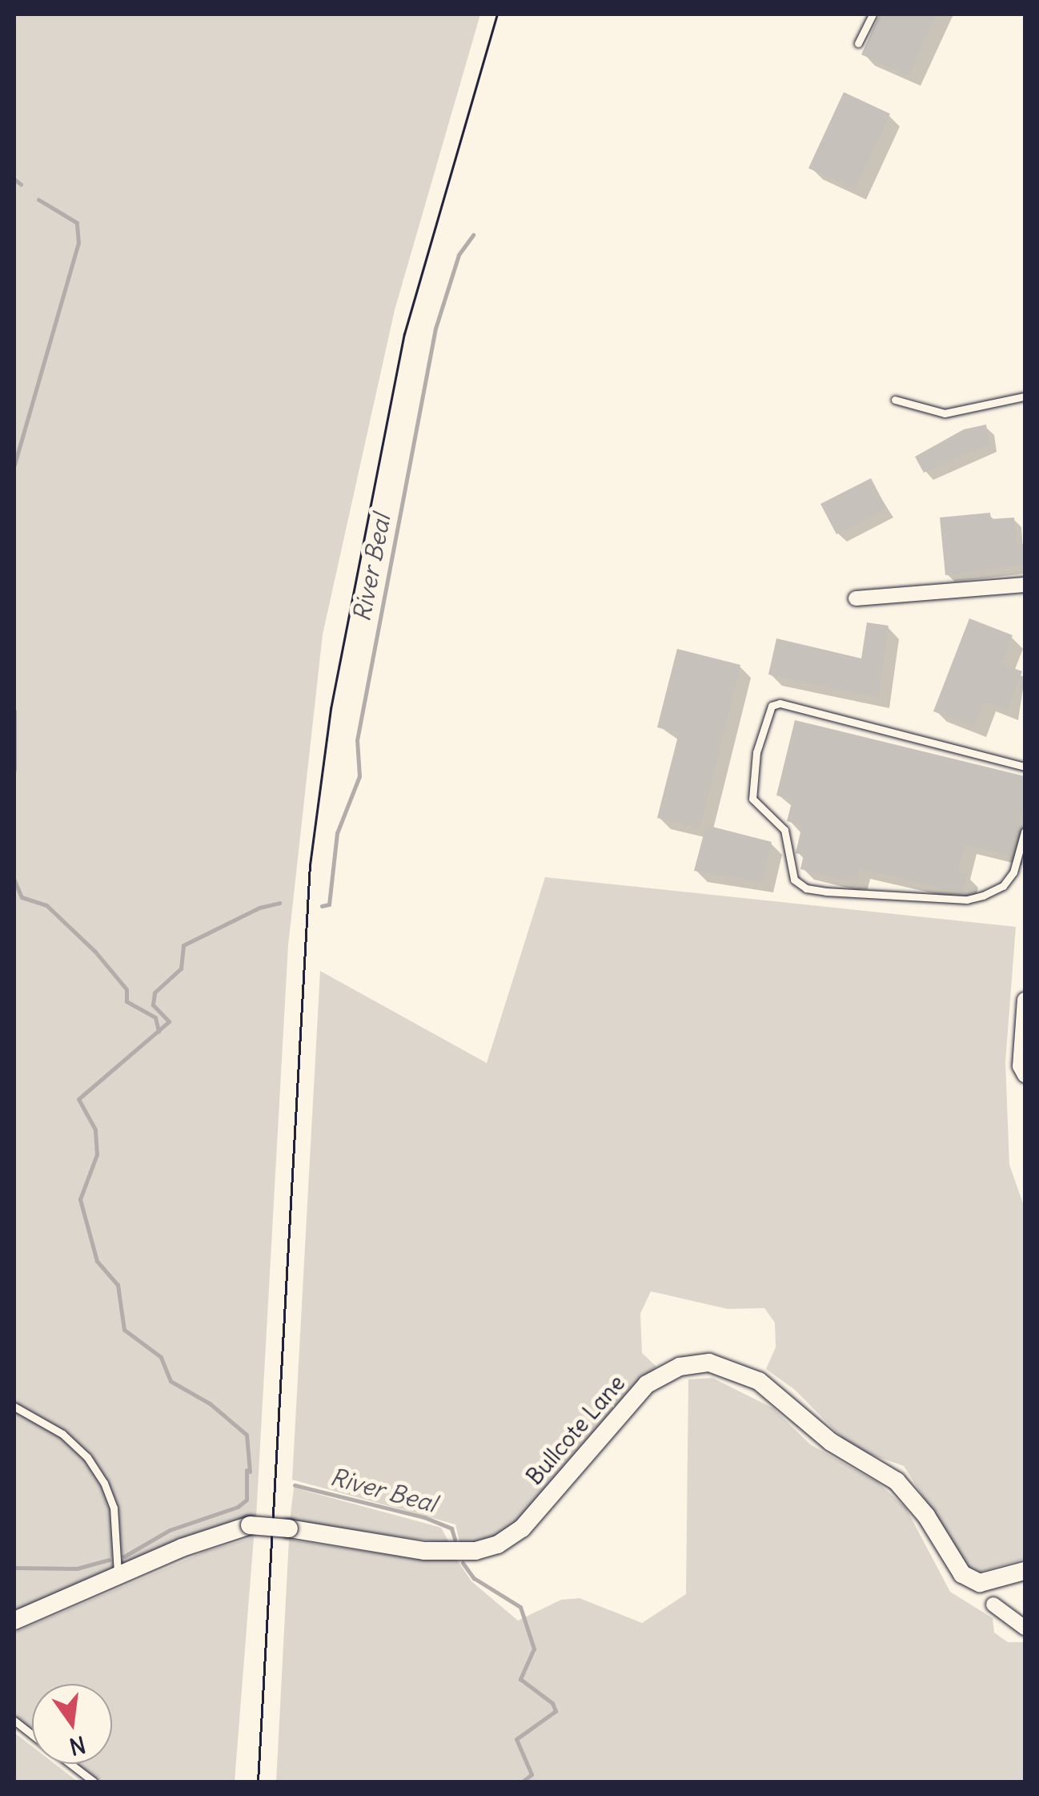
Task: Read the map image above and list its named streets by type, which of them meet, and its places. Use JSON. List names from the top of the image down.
{
  "streets": {
    "street": ["Bullcote Lane"]
  },
  "water": ["River Beal"],
  "north": "bottom"
}
